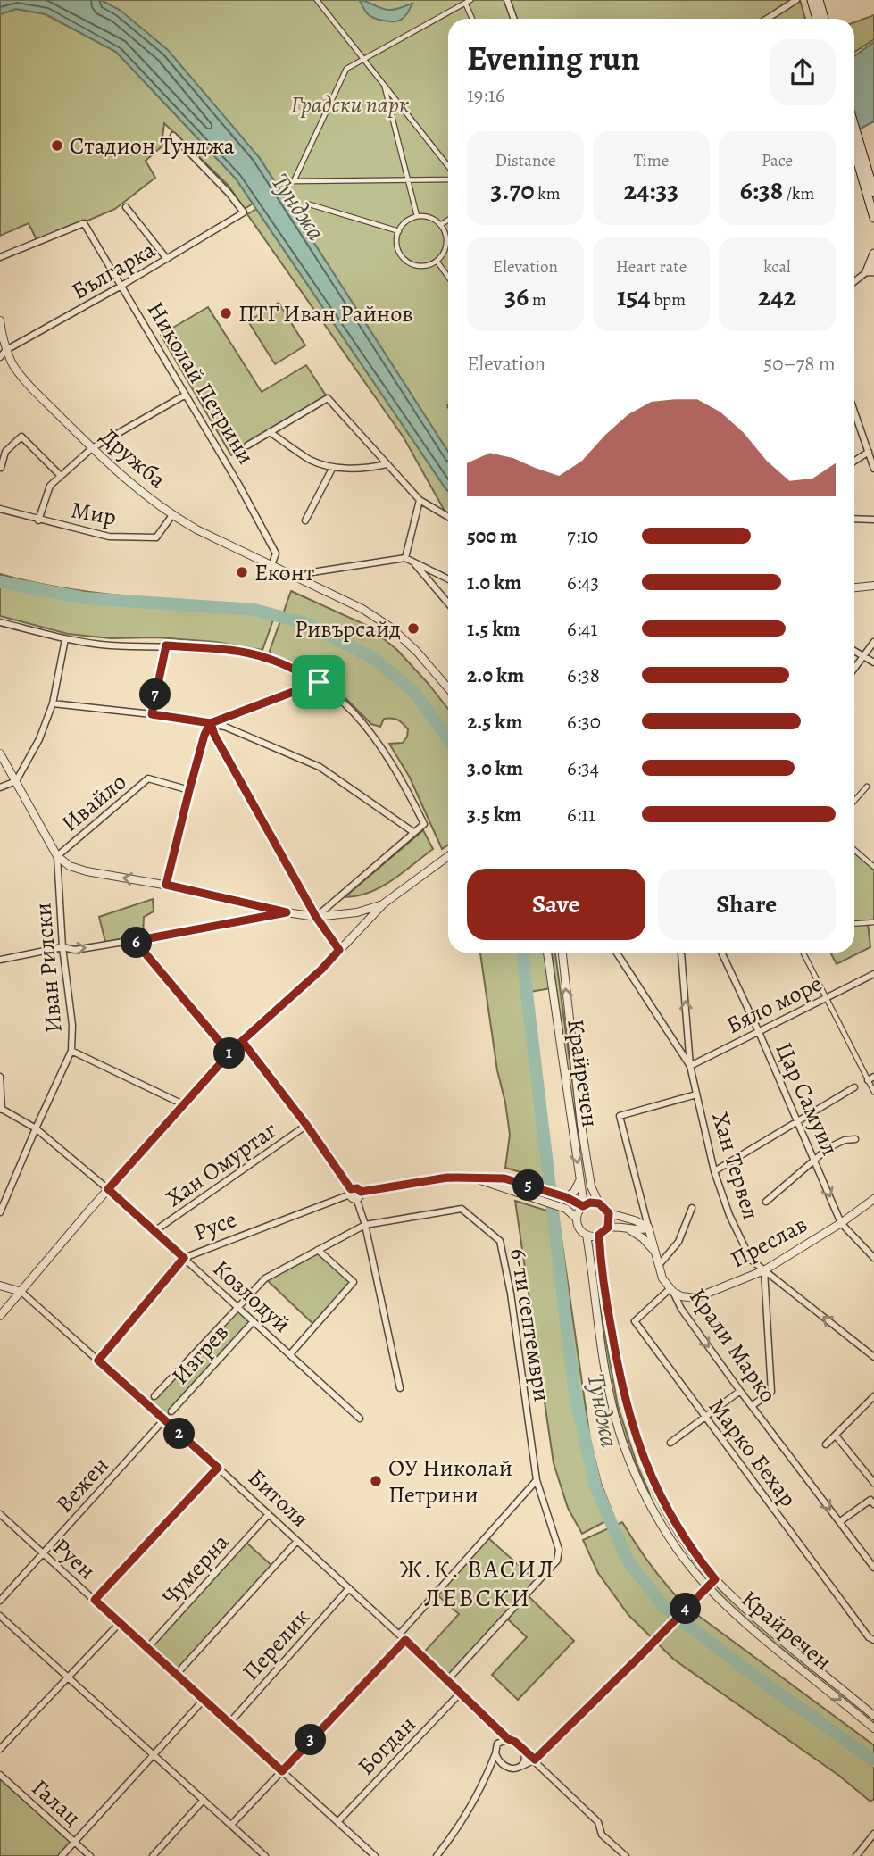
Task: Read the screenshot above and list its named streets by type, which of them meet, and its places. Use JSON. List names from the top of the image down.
{
  "streets": {
    "street": [
      "Българка",
      "Николай Петрини",
      "Дружба",
      "Мир",
      "Ивайло",
      "Иван Рилски",
      "Бяло море",
      "Крайречен",
      "Цар Самуил",
      "Хан Омуртаг",
      "Хан Тервел",
      "Русе",
      "Преслав",
      "Козлодуй",
      "6-ти септември",
      "Крали Марко",
      "Изгрев",
      "Марко Бехар",
      "Вежен",
      "Битоля",
      "Руен",
      "Чумерна",
      "Перелик",
      "Богдан",
      "Галац"
    ]
  },
  "crossings": [
    ["Българка", "Николай Петрини"],
    ["Българка", "Дружба"],
    ["Николай Петрини", "Дружба"],
    ["Дружба", "Мир"],
    ["Ивайло", "Иван Рилски"],
    ["Иван Рилски", "Козлодуй"],
    ["Бяло море", "Цар Самуил"],
    ["Бяло море", "Хан Тервел"],
    ["Цар Самуил", "Преслав"],
    ["Хан Омуртаг", "Козлодуй"],
    ["Хан Тервел", "Преслав"],
    ["Хан Тервел", "Крали Марко"],
    ["Русе", "Козлодуй"],
    ["Русе", "Битоля"],
    ["Преслав", "Крали Марко"],
    ["Преслав", "Марко Бехар"],
    ["Козлодуй", "6-ти септември"],
    ["Козлодуй", "Изгрев"],
    ["6-ти септември", "Изгрев"],
    ["6-ти септември", "Битоля"],
    ["Крали Марко", "Марко Бехар"],
    ["Вежен", "Битоля"],
    ["Вежен", "Руен"],
    ["Битоля", "Чумерна"],
    ["Битоля", "Перелик"],
    ["Битоля", "Богдан"],
    ["Руен", "Чумерна"],
    ["Руен", "Перелик"],
    ["Руен", "Богдан"]
  ],
  "one_way": ["Крали Марко"],
  "districts": ["Ж.К. ВАСИЛ ЛЕВСКИ"],
  "water": ["Тунджа"],
  "parks": ["Градски парк"],
  "places": [
    "Стадион Тунджа",
    "ПТГ Иван Райнов",
    "Еконт",
    "Ривърсайд",
    "ОУ Николай Петрини"
  ],
  "page": {
    "heading": ["Evening run", "19:16"],
    "stats": [
      ["Distance", "3.70 km"],
      ["Time", "24:33"],
      ["Pace", "6:38 /km"],
      ["Elevation", "36 m"],
      ["Heart rate", "154 bpm"],
      ["kcal", "242"]
    ],
    "chart": ["Elevation", "50–78 m"],
    "list": [
      {
        "name": "500 m",
        "note": "7:10"
      },
      {
        "name": "1.0 km",
        "note": "6:43"
      },
      {
        "name": "1.5 km",
        "note": "6:41"
      },
      {
        "name": "2.0 km",
        "note": "6:38"
      },
      {
        "name": "2.5 km",
        "note": "6:30"
      },
      {
        "name": "3.0 km",
        "note": "6:34"
      },
      {
        "name": "3.5 km",
        "note": "6:11"
      }
    ],
    "pins": [
      "7",
      "6",
      "1",
      "5",
      "2",
      "4",
      "3"
    ],
    "buttons": ["Save", "Share"]
  }
}
